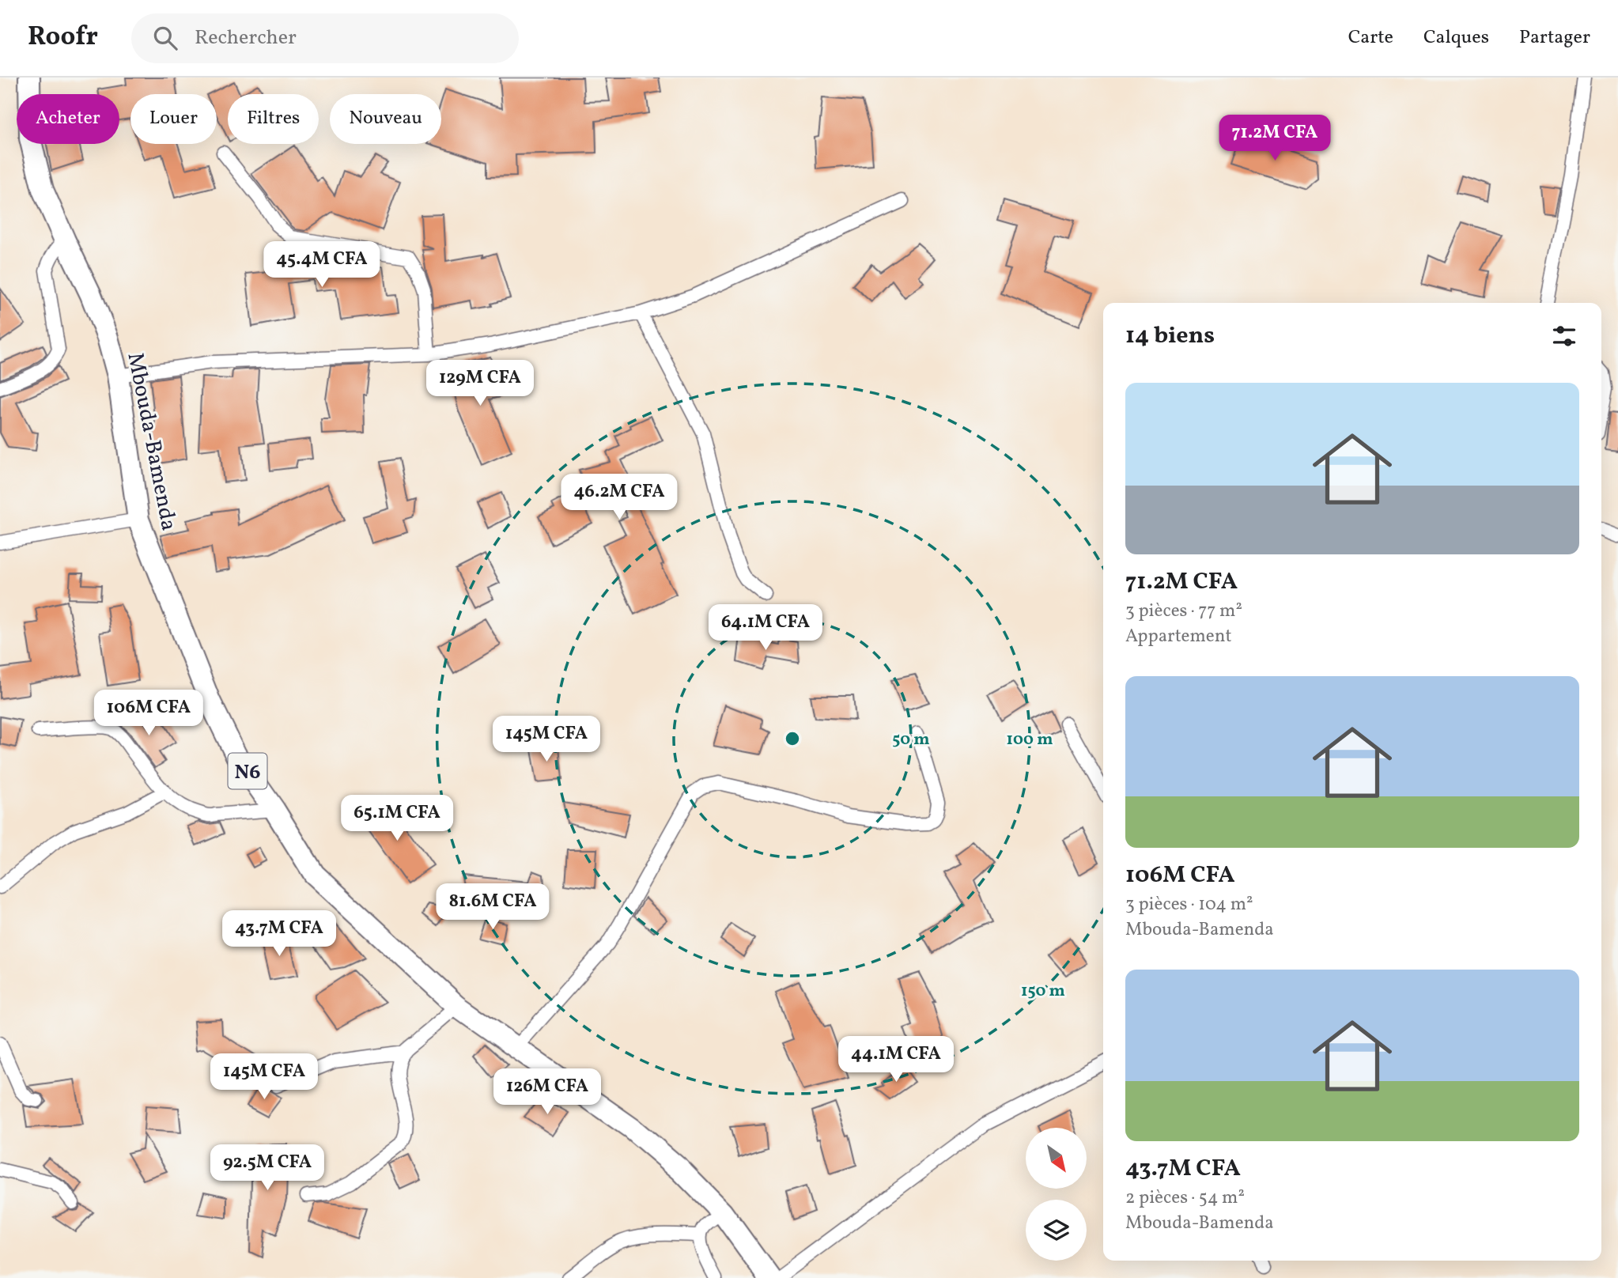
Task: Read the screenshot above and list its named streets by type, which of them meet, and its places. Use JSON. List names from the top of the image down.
{
  "streets": {
    "highway": ["Mbouda-Bamenda", "N6"]
  },
  "north": "bottom right",
  "page": {
    "header": "Roofr",
    "search": "Rechercher",
    "nav": ["Carte", "Calques", "Partager"],
    "chip": [
      "Acheter",
      "Louer",
      "Filtres",
      "Nouveau"
    ],
    "price": [
      "71.2M CFA",
      "45.4M CFA",
      "129M CFA",
      "46.2M CFA",
      "64.1M CFA",
      "106M CFA",
      "145M CFA",
      "65.1M CFA",
      "81.6M CFA",
      "43.7M CFA",
      "44.1M CFA",
      "145M CFA",
      "126M CFA",
      "92.5M CFA"
    ],
    "heading": "14 biens",
    "list": [
      {
        "name": "71.2M CFA",
        "note": "3 pièces · 77 m² · Appartement"
      },
      {
        "name": "106M CFA",
        "note": "3 pièces · 104 m² · Mbouda-Bamenda"
      },
      {
        "name": "43.7M CFA",
        "note": "2 pièces · 54 m² · Mbouda-Bamenda"
      }
    ]
  },
  "rings": ["50 m", "100 m", "150 m"]
}
